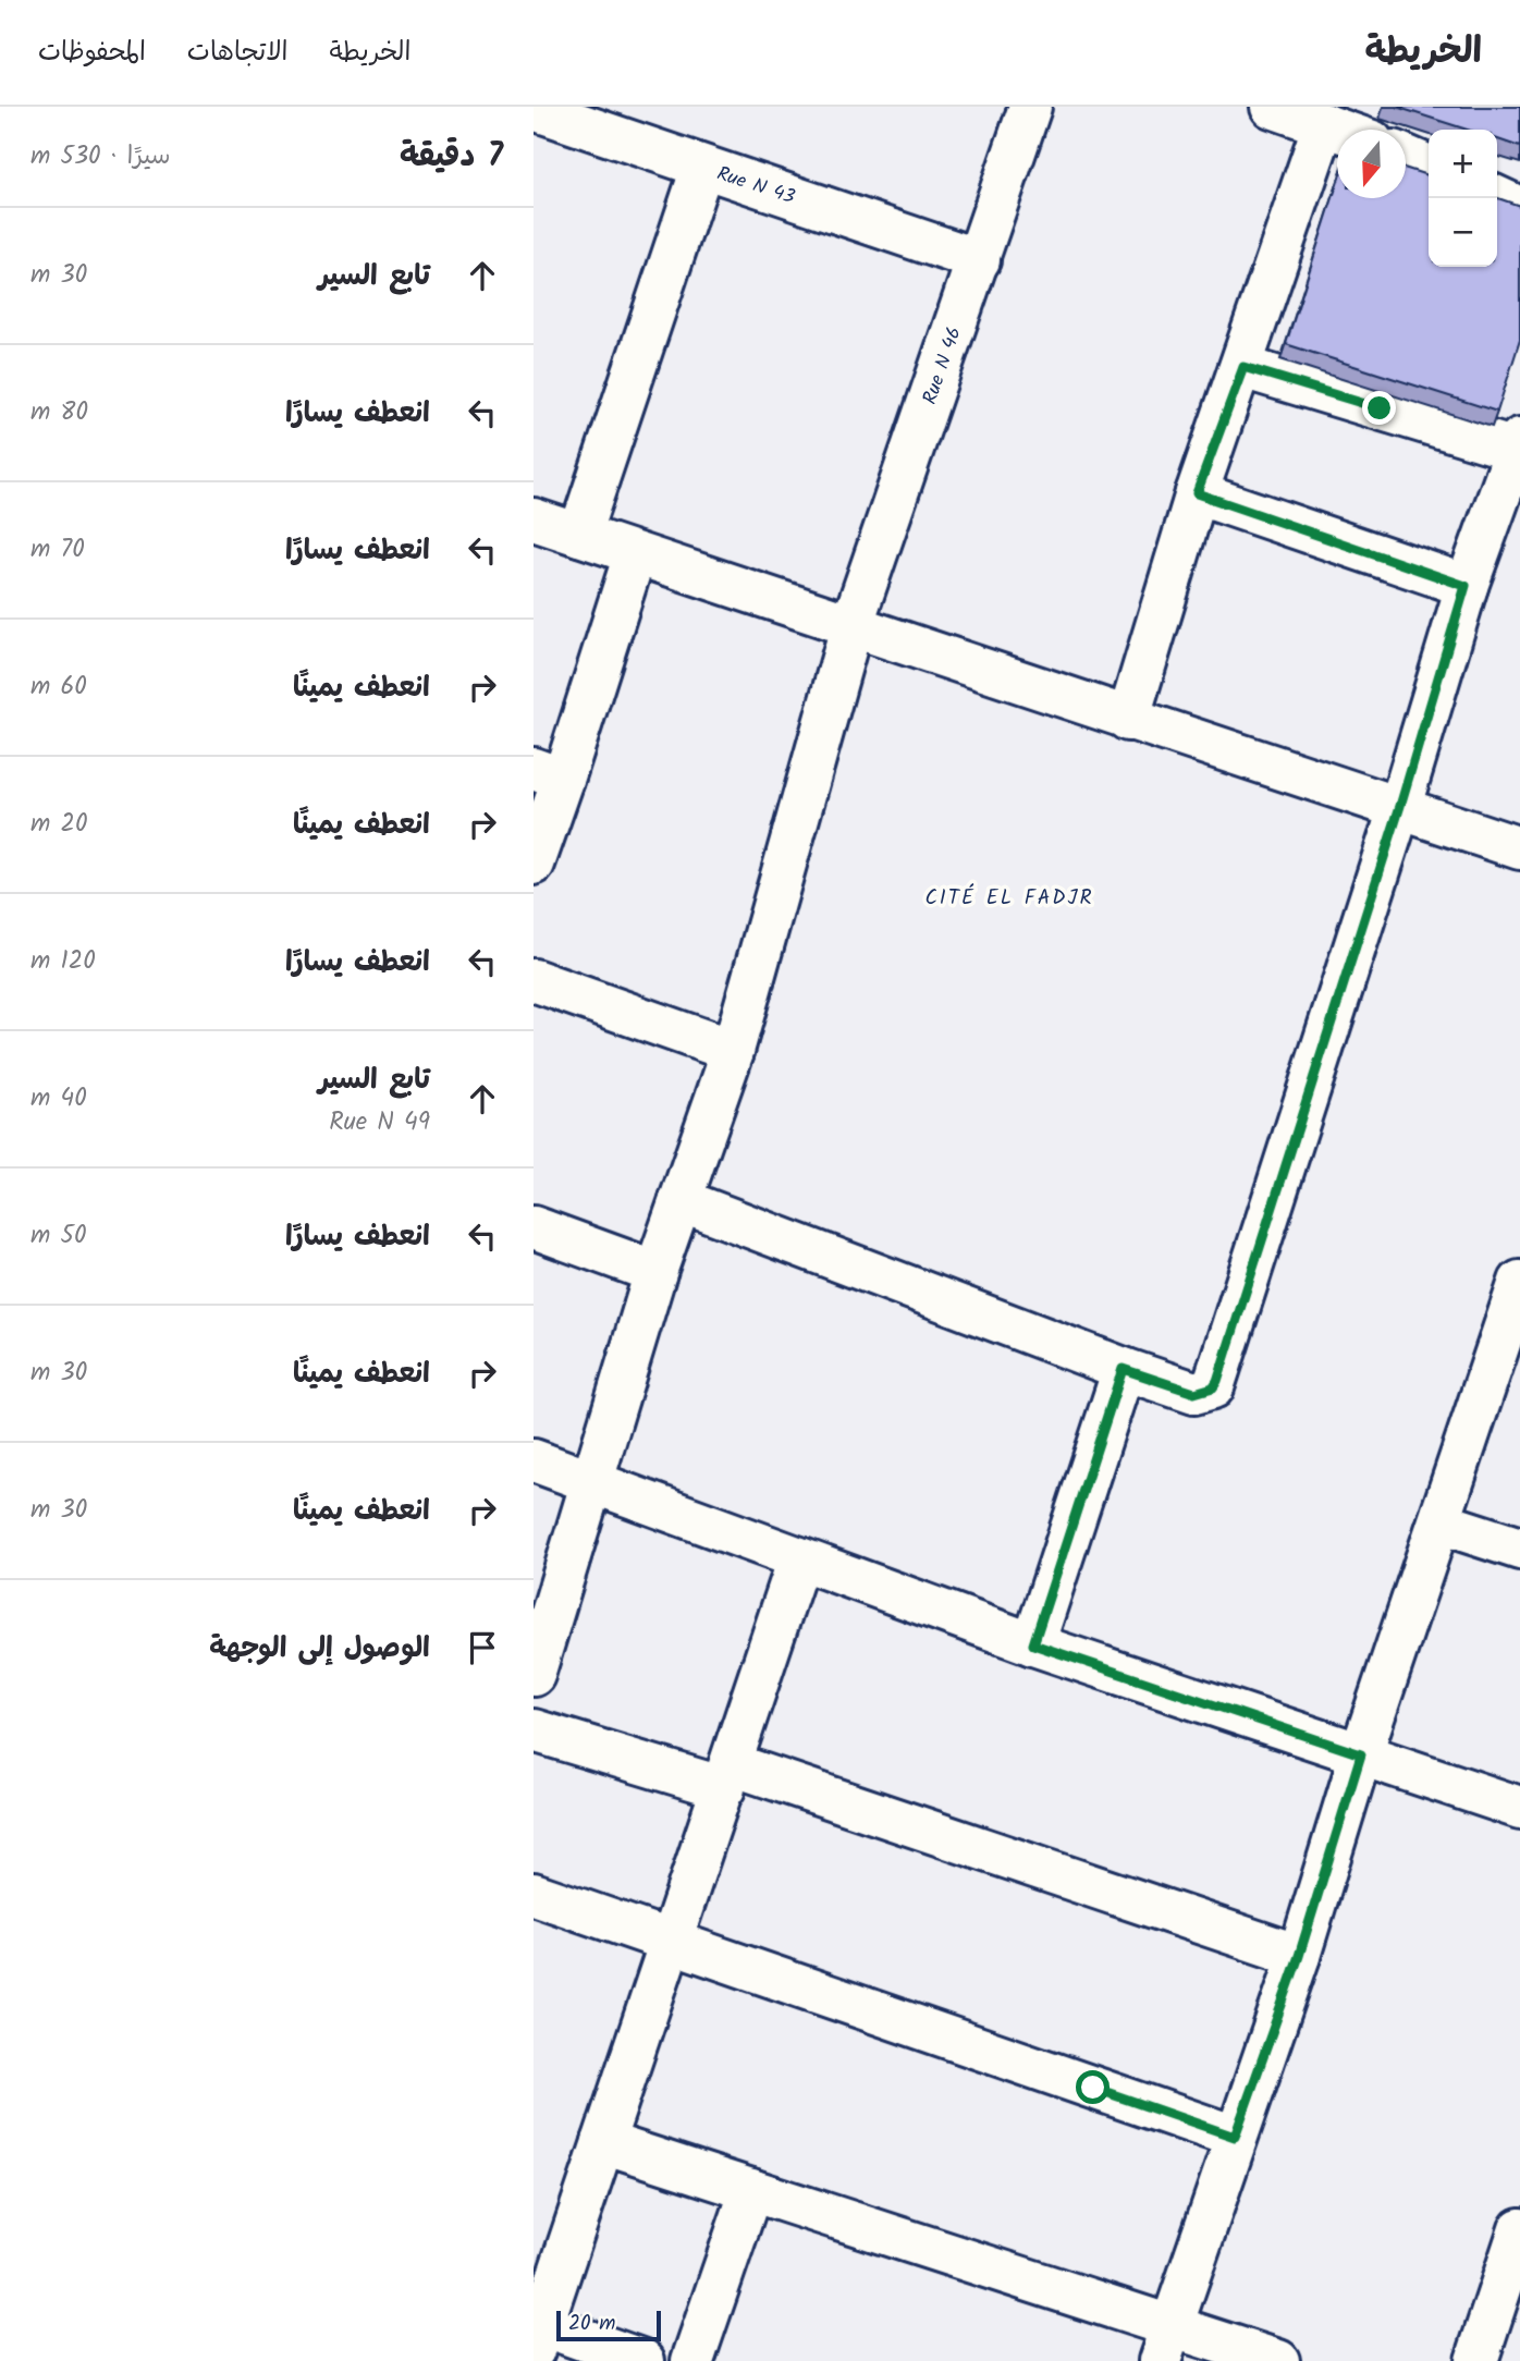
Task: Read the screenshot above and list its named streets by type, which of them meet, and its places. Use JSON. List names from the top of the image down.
{
  "streets": {
    "street": ["Rue N 43", "Rue N 46"]
  },
  "crossings": [
    ["Rue N 43", "Rue N 46"]
  ],
  "districts": ["CITÉ EL FADJR"],
  "scale_bar": "20 m",
  "north": "bottom",
  "page": {
    "header": "الخريطة",
    "nav": ["الخريطة", "الاتجاهات", "المحفوظات"],
    "heading": ["7 دقيقة", "سيرًا · 530 m"],
    "map_buttons": ["+", "−"],
    "list": [
      ["تابع السير", "30 m"],
      ["انعطف يسارًا", "80 m"],
      ["انعطف يسارًا", "70 m"],
      ["انعطف يمينًا", "60 m"],
      ["انعطف يمينًا", "20 m"],
      ["انعطف يسارًا", "120 m"],
      ["تابع السير", "Rue N 49", "40 m"],
      ["انعطف يسارًا", "50 m"],
      ["انعطف يمينًا", "30 m"],
      ["انعطف يمينًا", "30 m"],
      "الوصول إلى الوجهة"
    ],
    "scale": "20 m"
  }
}
